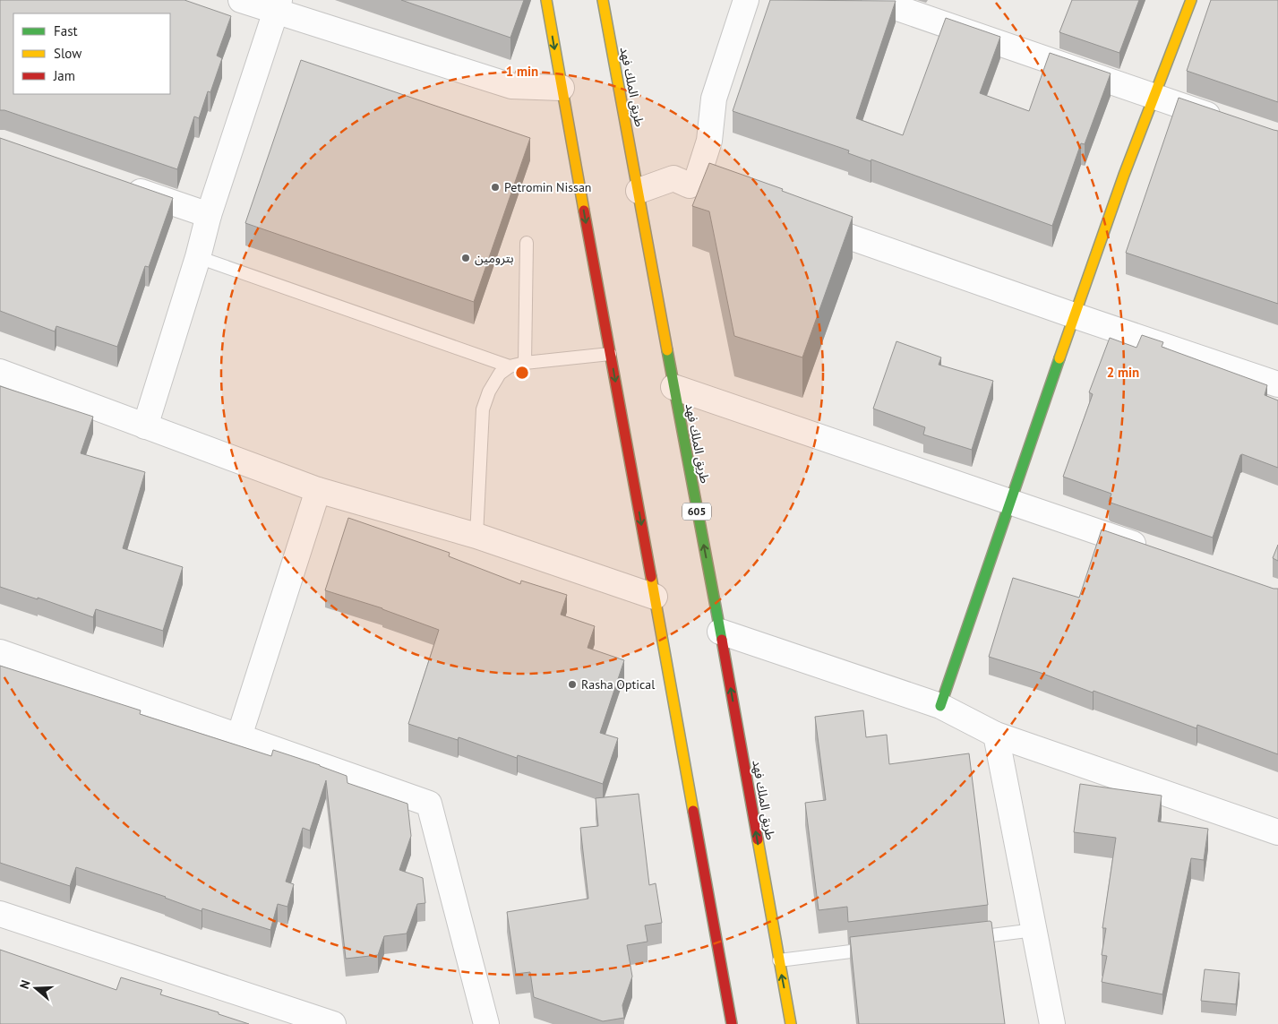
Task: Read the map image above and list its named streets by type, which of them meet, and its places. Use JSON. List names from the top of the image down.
{
  "streets": {
    "main road": ["طريق الملك فهد", "605"]
  },
  "places": ["Petromin Nissan", "بترومين", "Rasha Optical"],
  "legend": ["Fast", "Slow", "Jam"],
  "north": "left",
  "rings": ["1 min", "2 min"]
}
